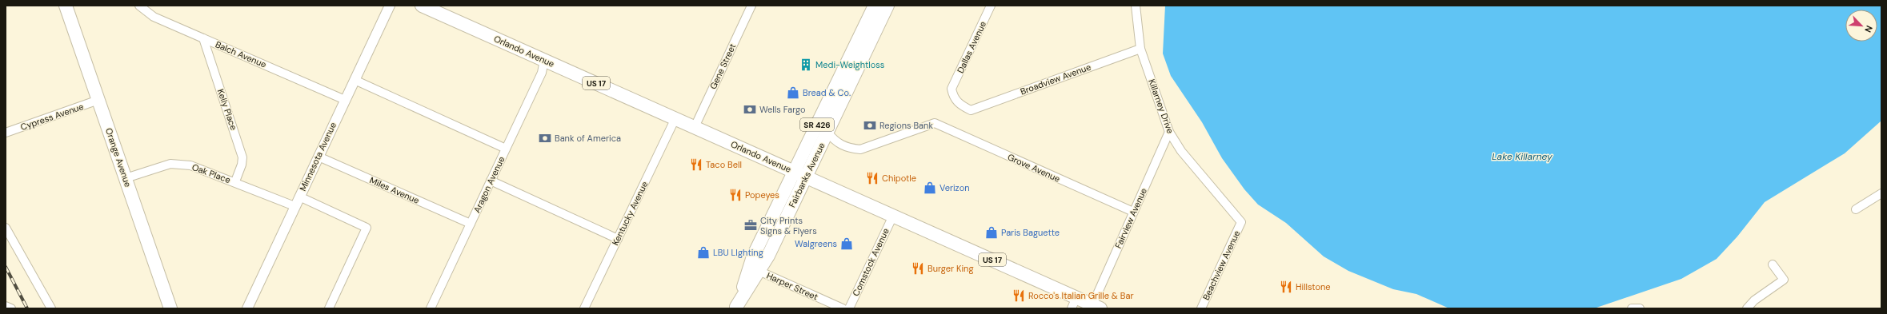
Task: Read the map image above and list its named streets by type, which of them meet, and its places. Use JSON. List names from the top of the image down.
{
  "streets": {
    "main road": [
      "Orlando Avenue",
      "US 17",
      "SR 426",
      "Orange Avenue",
      "Fairbanks Avenue"
    ],
    "street": [
      "Dallas Avenue",
      "Balch Avenue",
      "Gene Street",
      "Broadview Avenue",
      "Killarney Drive",
      "Kelly Place",
      "Cypress Avenue",
      "Minnesota Avenue",
      "Grove Avenue",
      "Oak Place",
      "Aragon Avenue",
      "Miles Avenue",
      "Kentucky Avenue",
      "Fairview Avenue",
      "Comstock Avenue",
      "Beachview Avenue",
      "Harper Street"
    ]
  },
  "crossings": [
    ["Dallas Avenue", "Broadview Avenue"],
    ["Orlando Avenue", "Gene Street"],
    ["Orlando Avenue", "Fairbanks Avenue"],
    ["Orlando Avenue", "Aragon Avenue"],
    ["Orlando Avenue", "Kentucky Avenue"],
    ["Orlando Avenue", "Fairview Avenue"],
    ["Orlando Avenue", "Comstock Avenue"],
    ["Balch Avenue", "Kelly Place"],
    ["Balch Avenue", "Minnesota Avenue"],
    ["Broadview Avenue", "Killarney Drive"],
    ["Killarney Drive", "Fairview Avenue"],
    ["Killarney Drive", "Beachview Avenue"],
    ["Kelly Place", "Oak Place"],
    ["Cypress Avenue", "Orange Avenue"],
    ["Minnesota Avenue", "Oak Place"],
    ["Minnesota Avenue", "Miles Avenue"],
    ["Orange Avenue", "Oak Place"],
    ["Grove Avenue", "Fairbanks Avenue"],
    ["Grove Avenue", "Fairview Avenue"],
    ["Fairbanks Avenue", "Harper Street"],
    ["Aragon Avenue", "Miles Avenue"]
  ],
  "water": ["Lake Killarney"],
  "places": {
    "building": ["Medi-Weightloss"],
    "shop": [
      "Bread & Co.",
      "Verizon",
      "Paris Baguette",
      "Walgreens",
      "LBU LIghting"
    ],
    "bank": ["Wells Fargo", "Regions Bank", "Bank of America"],
    "restaurant": [
      "Taco Bell",
      "Chipotle",
      "Popeyes",
      "Burger King",
      "Hillstone",
      "Rocco's Italian Grille & Bar"
    ],
    "office": ["City Prints Signs & Flyers"]
  },
  "north": "bottom right"
}
